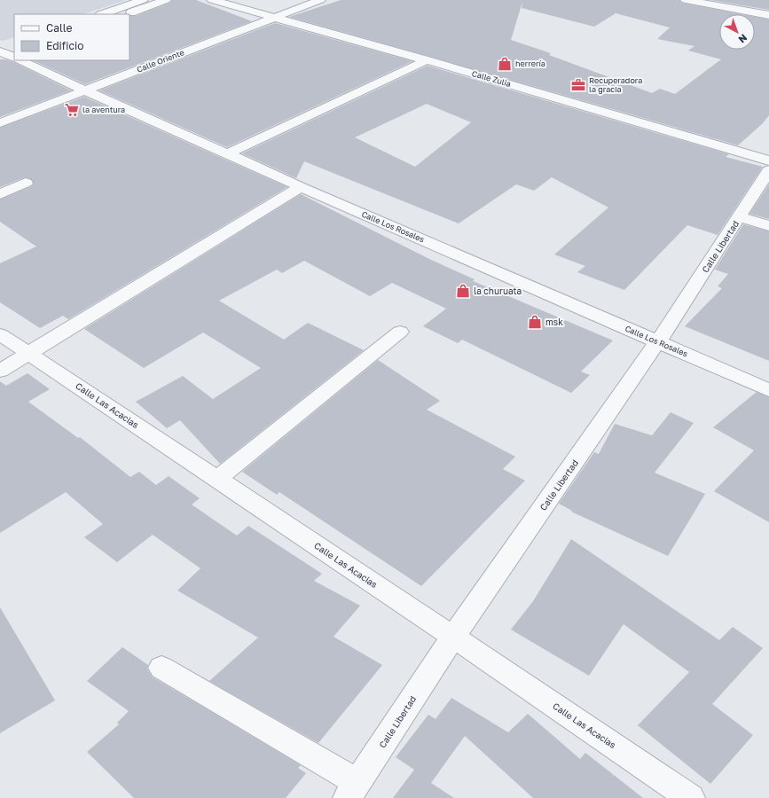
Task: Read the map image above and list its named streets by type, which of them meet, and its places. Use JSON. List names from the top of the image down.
{
  "streets": {
    "street": [
      "Calle Oriente",
      "Calle Zulia",
      "Calle Los Rosales",
      "Calle Libertad",
      "Calle Las Acacias"
    ]
  },
  "crossings": [
    ["Calle Oriente", "Calle Zulia"],
    ["Calle Oriente", "Calle Los Rosales"],
    ["Calle Los Rosales", "Calle Libertad"],
    ["Calle Libertad", "Calle Las Acacias"]
  ],
  "places": {
    "shop": ["herrería", "la churuata", "msk"],
    "office": ["Recuperadora la gracia"],
    "supermarket": ["la aventura"]
  },
  "legend": ["Calle", "Edificio"],
  "north": "bottom right"
}
